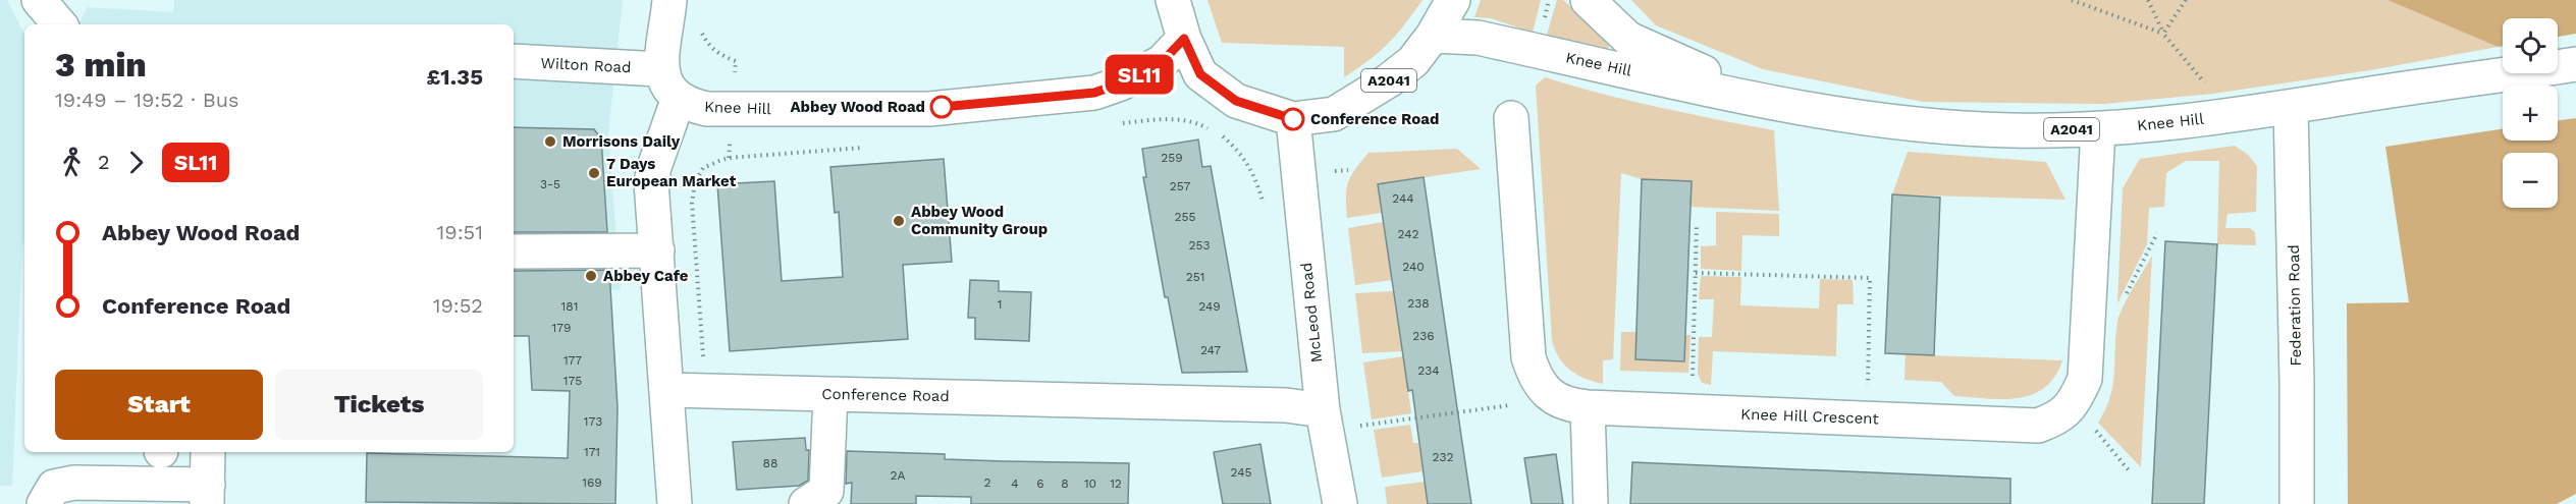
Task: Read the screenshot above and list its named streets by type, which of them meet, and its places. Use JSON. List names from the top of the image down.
{
  "streets": {
    "main road": [
      "Knee Hill",
      "Wilton Road",
      "A2041",
      "Federation Road",
      "McLeod Road",
      "Conference Road",
      "Knee Hill Crescent"
    ]
  },
  "crossings": [
    ["Knee Hill", "A2041"],
    ["Knee Hill", "Federation Road"],
    ["A2041", "McLeod Road"],
    ["McLeod Road", "Conference Road"]
  ],
  "places": [
    "Abbey Wood Road",
    "Conference Road",
    "Morrisons Daily",
    "7 Days European Market",
    "Abbey Wood Community Group",
    "Abbey Cafe"
  ],
  "lines": ["bus line SL11"],
  "house_numbers": [
    "259",
    "3-5",
    "257",
    "244",
    "255",
    "242",
    "253",
    "240",
    "251",
    "238",
    "1",
    "181",
    "249",
    "179",
    "236",
    "247",
    "177",
    "234",
    "175",
    "173",
    "171",
    "232",
    "88",
    "245",
    "2A",
    "169",
    "2",
    "4",
    "6",
    "8",
    "10",
    "12"
  ],
  "page": {
    "on_map": "SL11",
    "map_buttons": ["+", "−"],
    "heading": ["3 min", "19:49 – 19:52 · Bus", "£1.35"],
    "legs": ["2", "SL11"],
    "list": [
      {
        "name": "Abbey Wood Road",
        "value": "19:51"
      },
      {
        "name": "Conference Road",
        "value": "19:52"
      }
    ],
    "buttons": ["Start", "Tickets"]
  }
}
